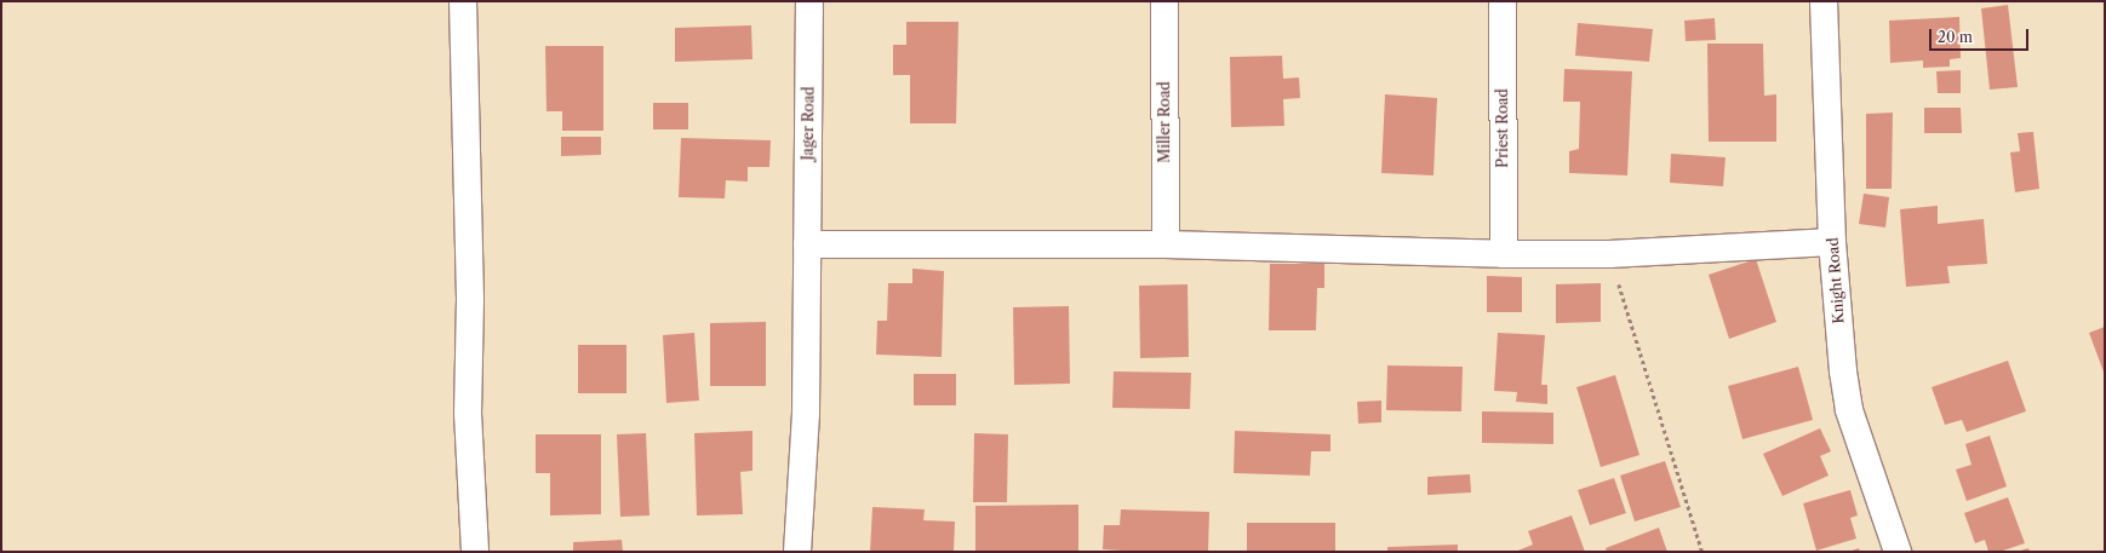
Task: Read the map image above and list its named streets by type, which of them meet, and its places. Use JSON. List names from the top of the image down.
{
  "streets": {
    "street": [
      "Miller Road",
      "Jager Road",
      "Priest Road",
      "Knight Road"
    ]
  },
  "scale_bar": "20 m"
}
